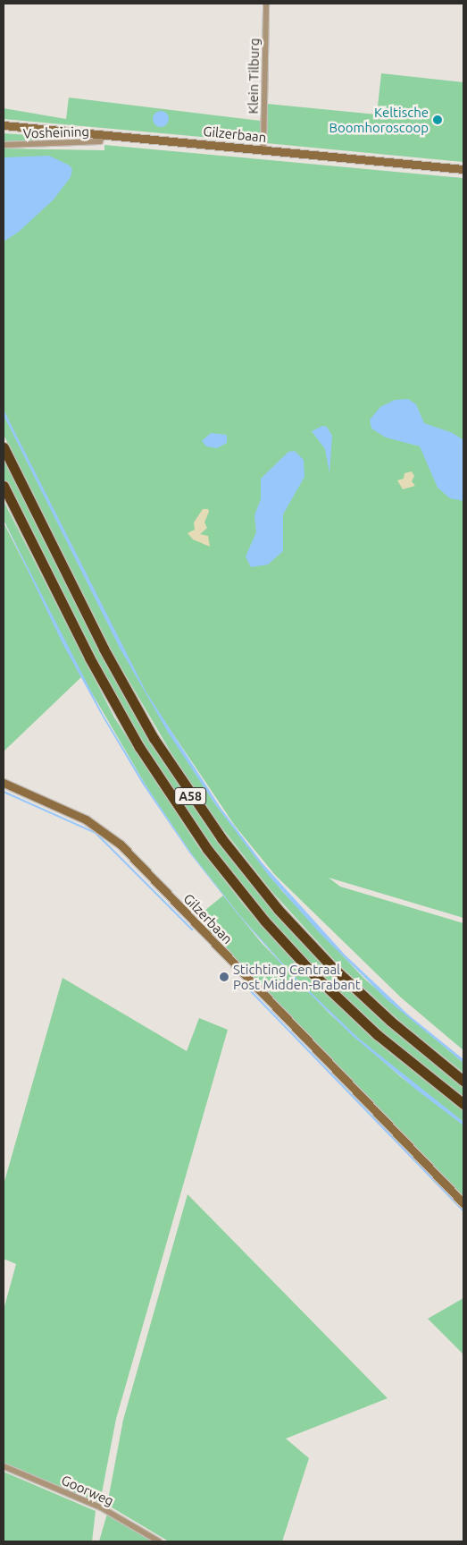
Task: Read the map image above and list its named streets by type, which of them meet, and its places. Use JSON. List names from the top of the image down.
{
  "streets": {
    "highway": ["A58"],
    "street": [
      "Klein Tilburg",
      "Vosheining",
      "Gilzerbaan",
      "Goorweg"
    ]
  },
  "crossings": [
    ["Klein Tilburg", "Gilzerbaan"],
    ["Vosheining", "Gilzerbaan"]
  ],
  "places": ["Keltische Boomhoroscoop", "Stichting Centraal Post Midden-Brabant"]
}
